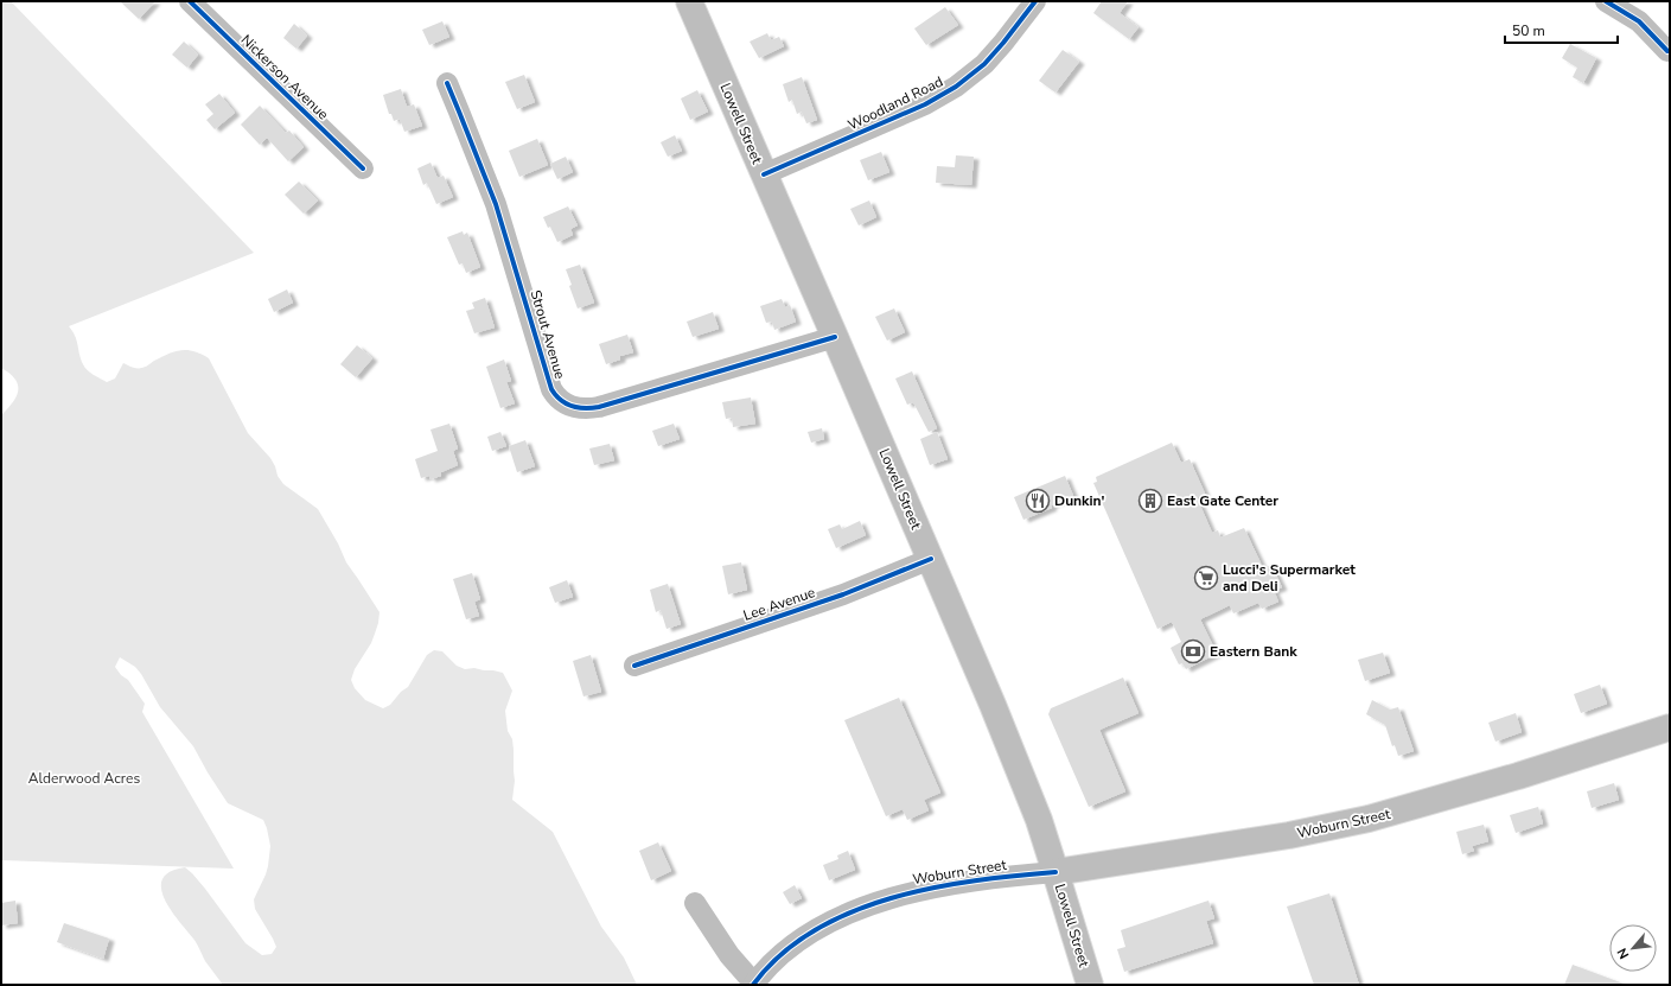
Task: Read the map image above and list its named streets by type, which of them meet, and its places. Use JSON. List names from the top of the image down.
{
  "streets": {
    "main road": ["Lowell Street", "Woburn Street"],
    "street": [
      "Nickerson Avenue",
      "Woodland Road",
      "Strout Avenue",
      "Lee Avenue"
    ]
  },
  "crossings": [
    ["Woodland Road", "Lowell Street"],
    ["Lowell Street", "Strout Avenue"],
    ["Lowell Street", "Lee Avenue"],
    ["Lowell Street", "Woburn Street"]
  ],
  "parks": ["Alderwood Acres"],
  "places": {
    "restaurant": ["Dunkin'"],
    "building": ["East Gate Center"],
    "supermarket": ["Lucci's Supermarket and Deli"],
    "bank": ["Eastern Bank"]
  },
  "scale_bar": "50 m",
  "north": "bottom left"
}
